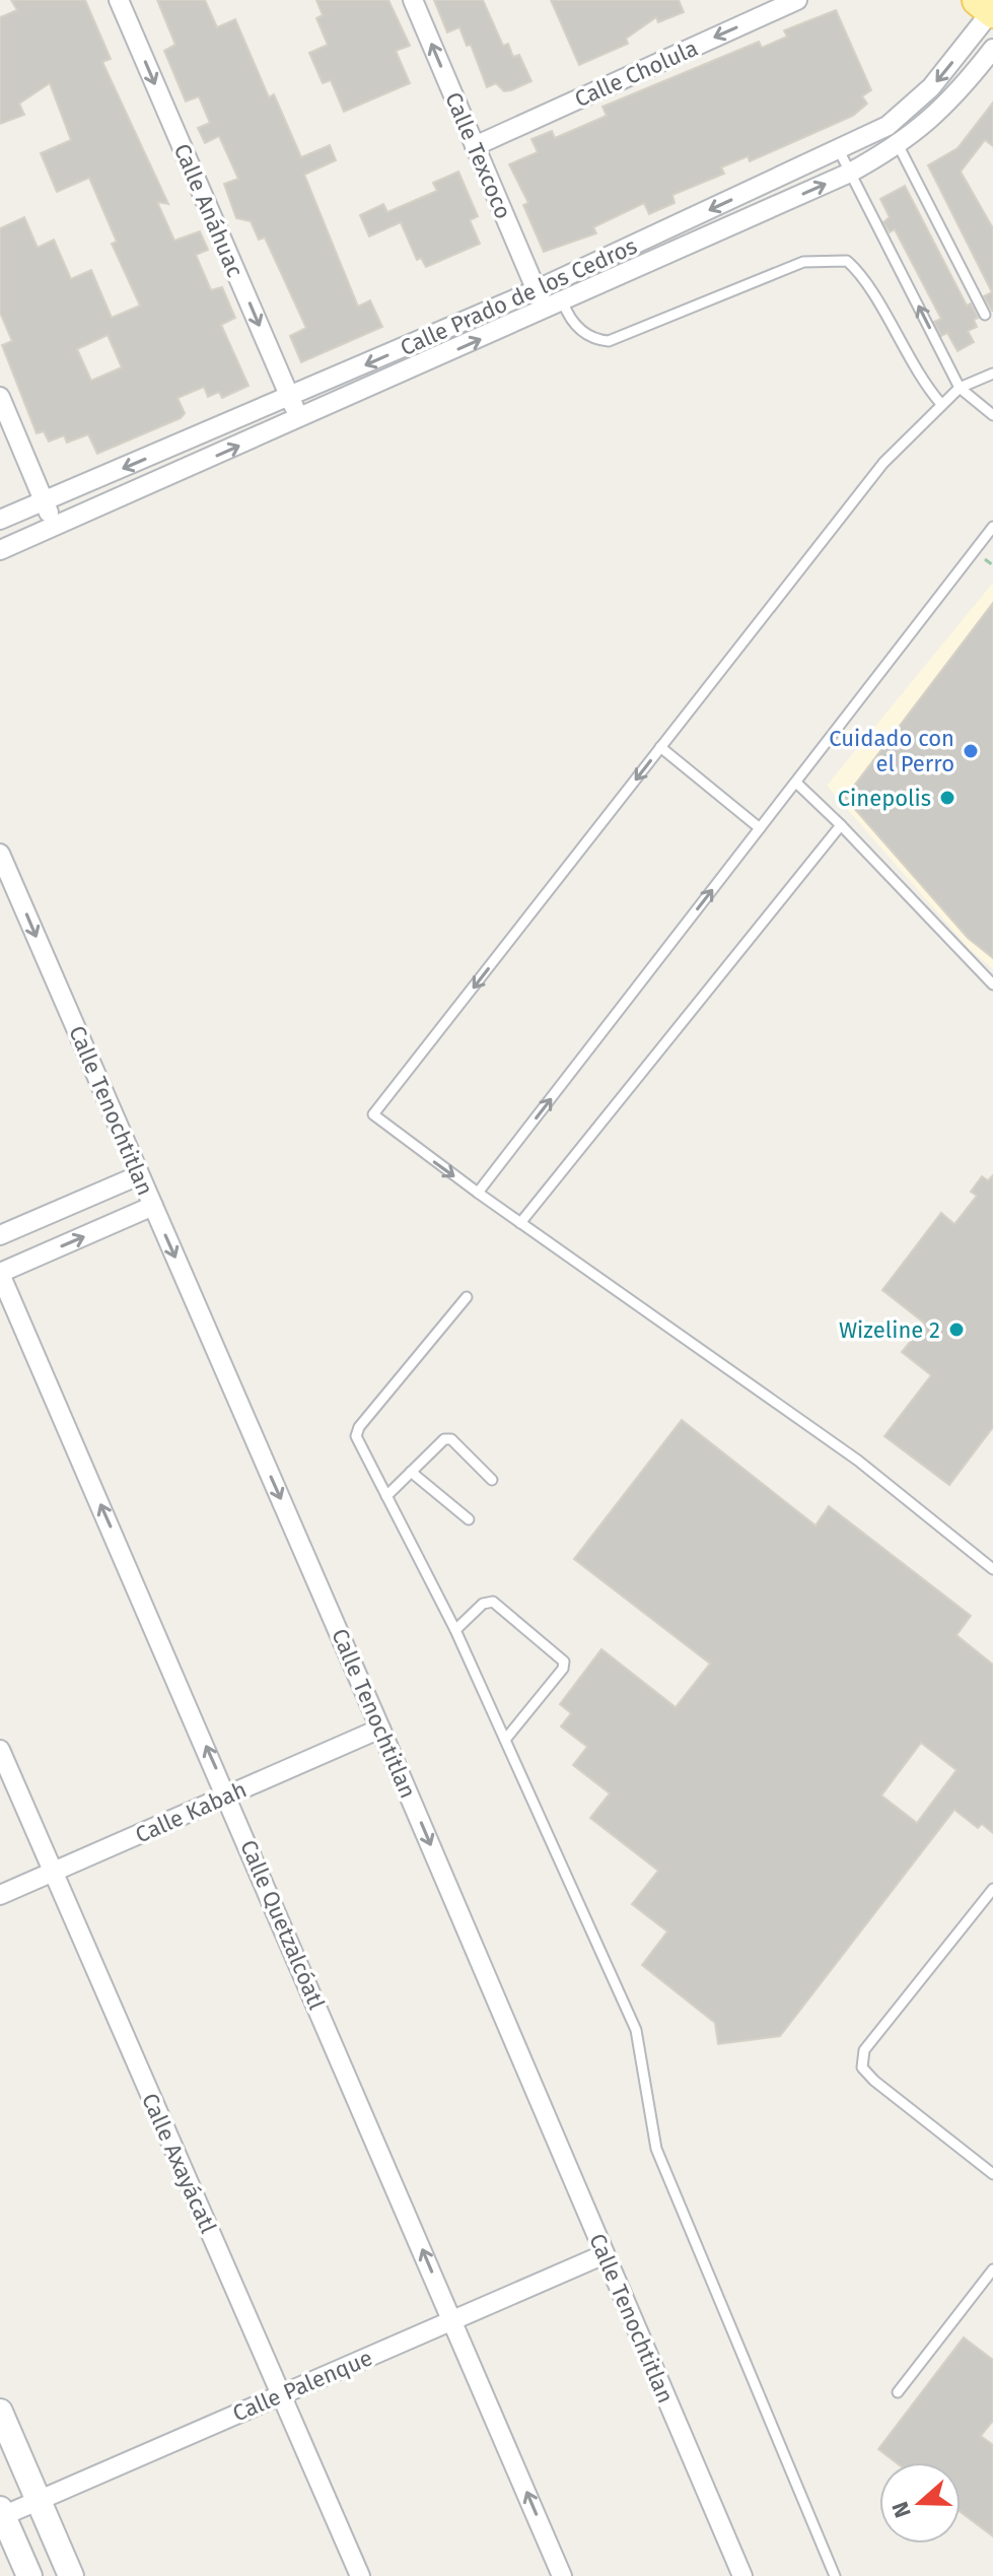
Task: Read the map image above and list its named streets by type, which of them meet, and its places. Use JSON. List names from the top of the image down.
{
  "streets": {
    "street": [
      "Calle Cholula",
      "Calle Texcoco",
      "Calle Anáhuac",
      "Calle Prado de los Cedros",
      "Calle Tenochtitlan",
      "Calle Kabah",
      "Calle Quetzalcóatl",
      "Calle Axayácatl",
      "Calle Palenque"
    ]
  },
  "crossings": [
    ["Calle Cholula", "Calle Texcoco"],
    ["Calle Texcoco", "Calle Prado de los Cedros"],
    ["Calle Anáhuac", "Calle Prado de los Cedros"],
    ["Calle Tenochtitlan", "Calle Kabah"],
    ["Calle Tenochtitlan", "Calle Palenque"],
    ["Calle Kabah", "Calle Quetzalcóatl"],
    ["Calle Kabah", "Calle Axayácatl"],
    ["Calle Quetzalcóatl", "Calle Palenque"],
    ["Calle Axayácatl", "Calle Palenque"]
  ],
  "one_way": [
    "Calle Cholula",
    "Calle Texcoco",
    "Calle Anáhuac",
    "Calle Tenochtitlan",
    "Calle Quetzalcóatl"
  ],
  "places": ["Cuidado con el Perro", "Cinepolis", "Wizeline 2"],
  "north": "left"
}
